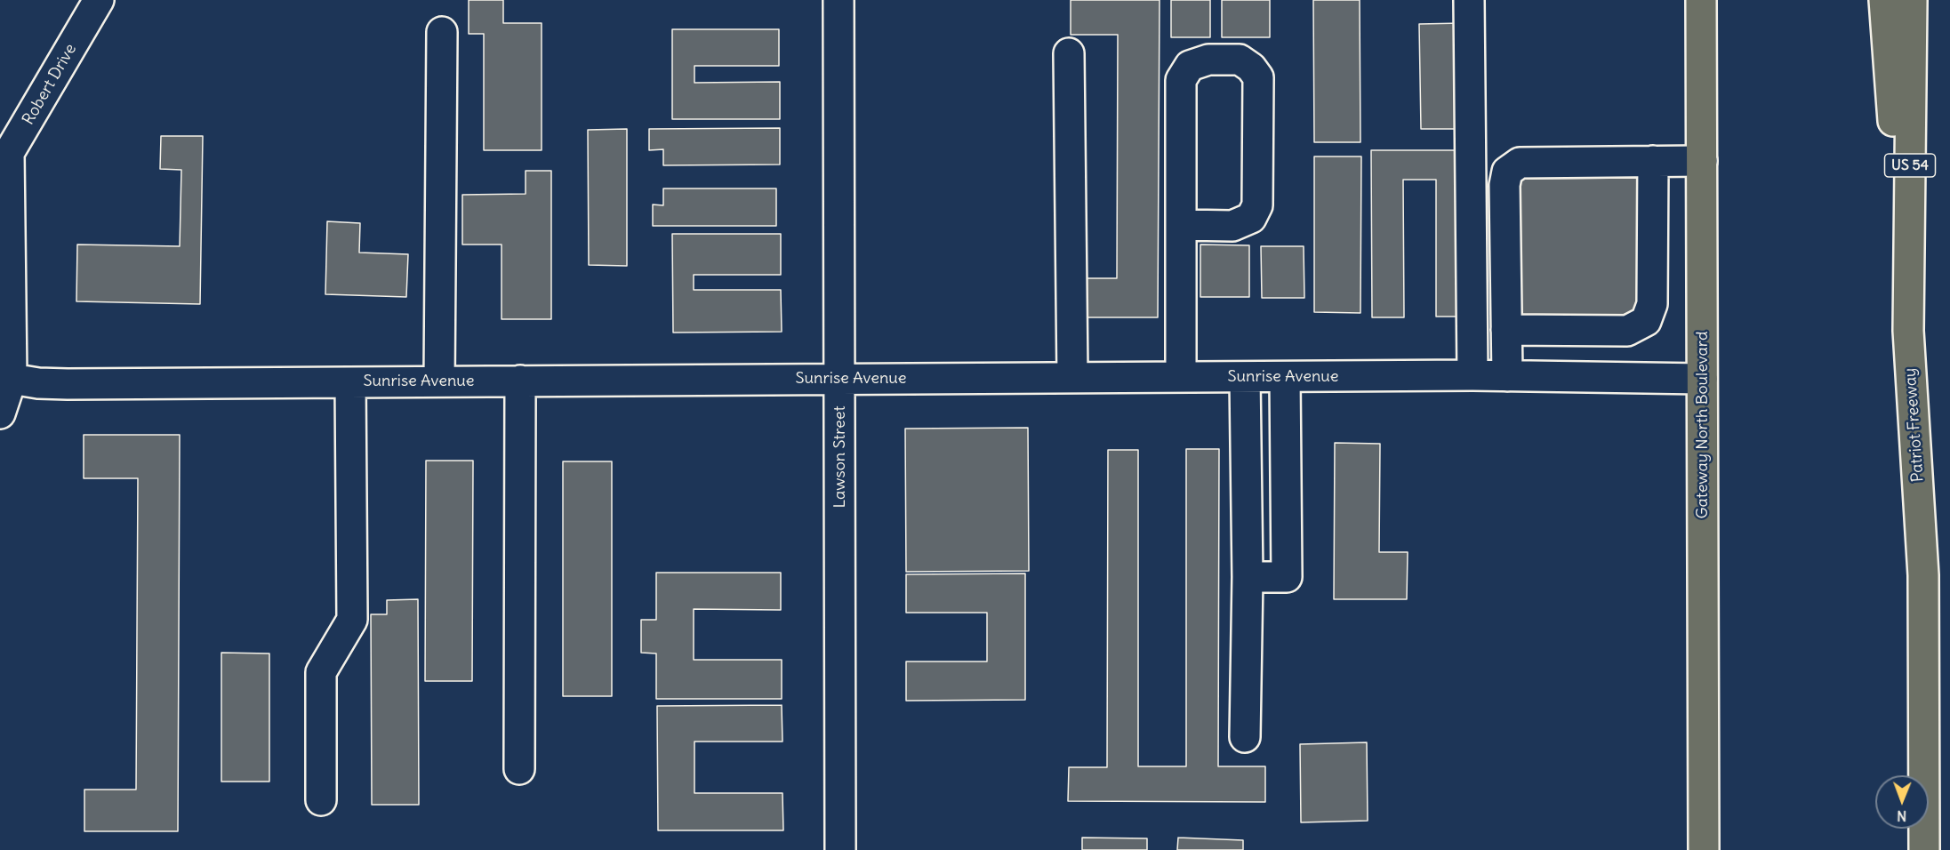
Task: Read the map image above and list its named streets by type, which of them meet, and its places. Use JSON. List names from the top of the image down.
{
  "streets": {
    "main road": ["US 54", "Gateway North Boulevard", "Patriot Freeway"],
    "street": ["Robert Drive", "Sunrise Avenue", "Lawson Street"]
  },
  "crossings": [
    ["Sunrise Avenue", "Gateway North Boulevard"],
    ["Sunrise Avenue", "Lawson Street"]
  ],
  "north": "bottom"
}
